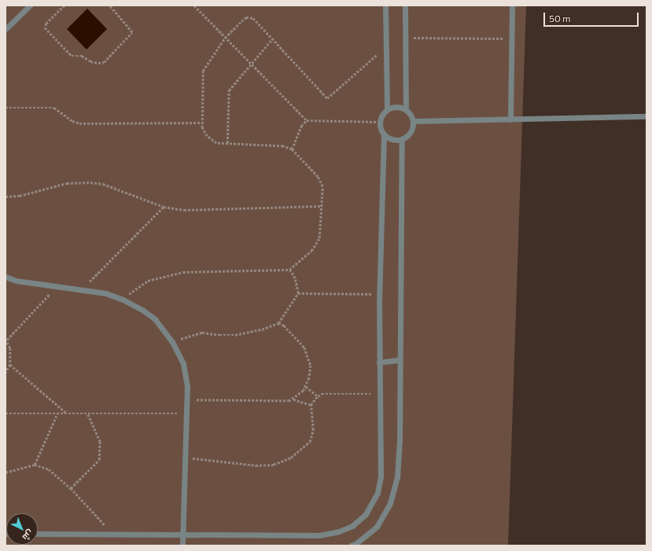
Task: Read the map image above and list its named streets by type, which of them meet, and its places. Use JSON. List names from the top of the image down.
{
  "scale_bar": "50 m",
  "north": "bottom right"
}
